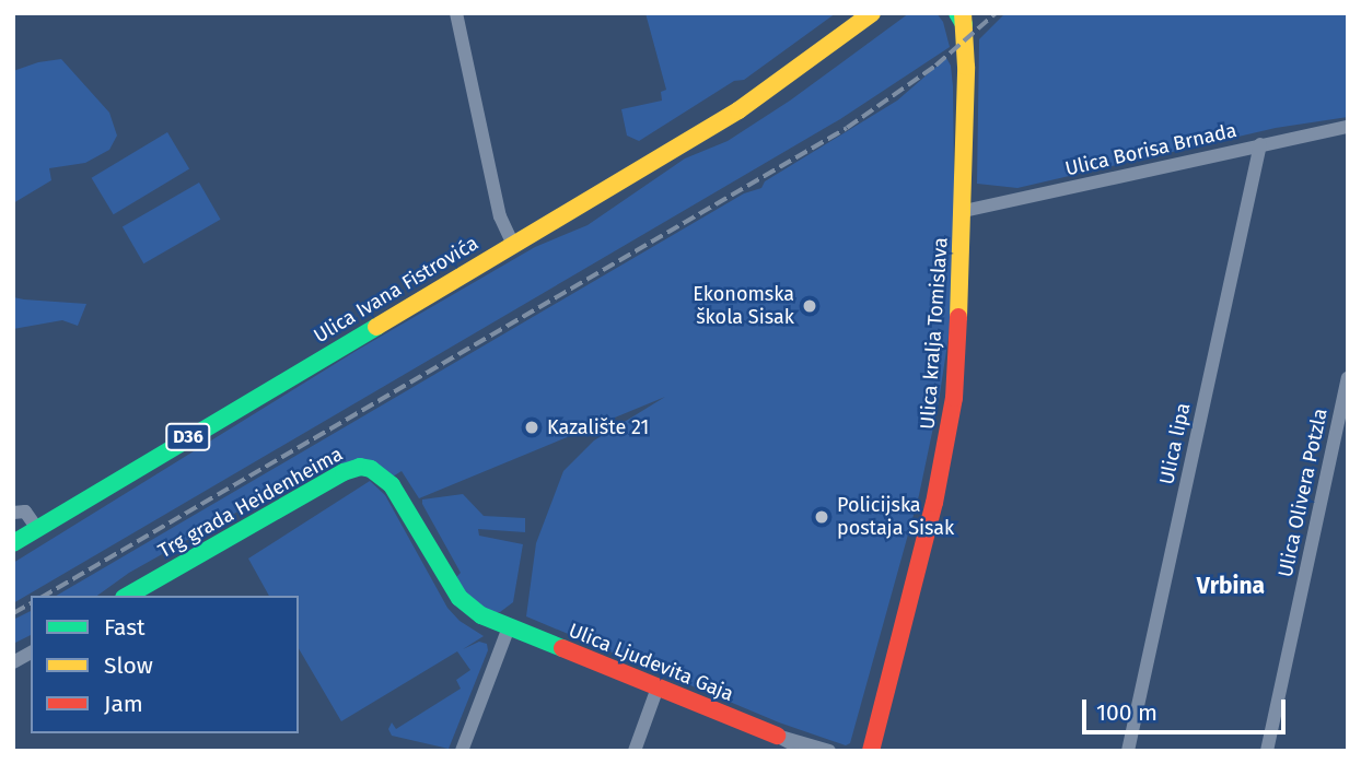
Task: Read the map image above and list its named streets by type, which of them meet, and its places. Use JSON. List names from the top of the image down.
{
  "streets": {
    "street": [
      "Ulica Borisa Brnada",
      "Ulica Ivana Fistrovića",
      "Ulica kralja Tomislava",
      "D36",
      "Ulica lipa",
      "Ulica Olivera Potzla",
      "Trg grada Heidenheima",
      "Ulica Ljudevita Gaja"
    ]
  },
  "crossings": [
    ["Ulica Borisa Brnada", "Ulica kralja Tomislava"],
    ["Ulica Borisa Brnada", "Ulica lipa"],
    ["Ulica Ivana Fistrovića", "D36"],
    ["Trg grada Heidenheima", "Ulica Ljudevita Gaja"]
  ],
  "districts": ["Vrbina"],
  "places": ["Ekonomska škola Sisak", "Kazalište 21", "Policijska postaja Sisak"],
  "legend": ["Fast", "Slow", "Jam"],
  "scale_bar": "100 m"
}
